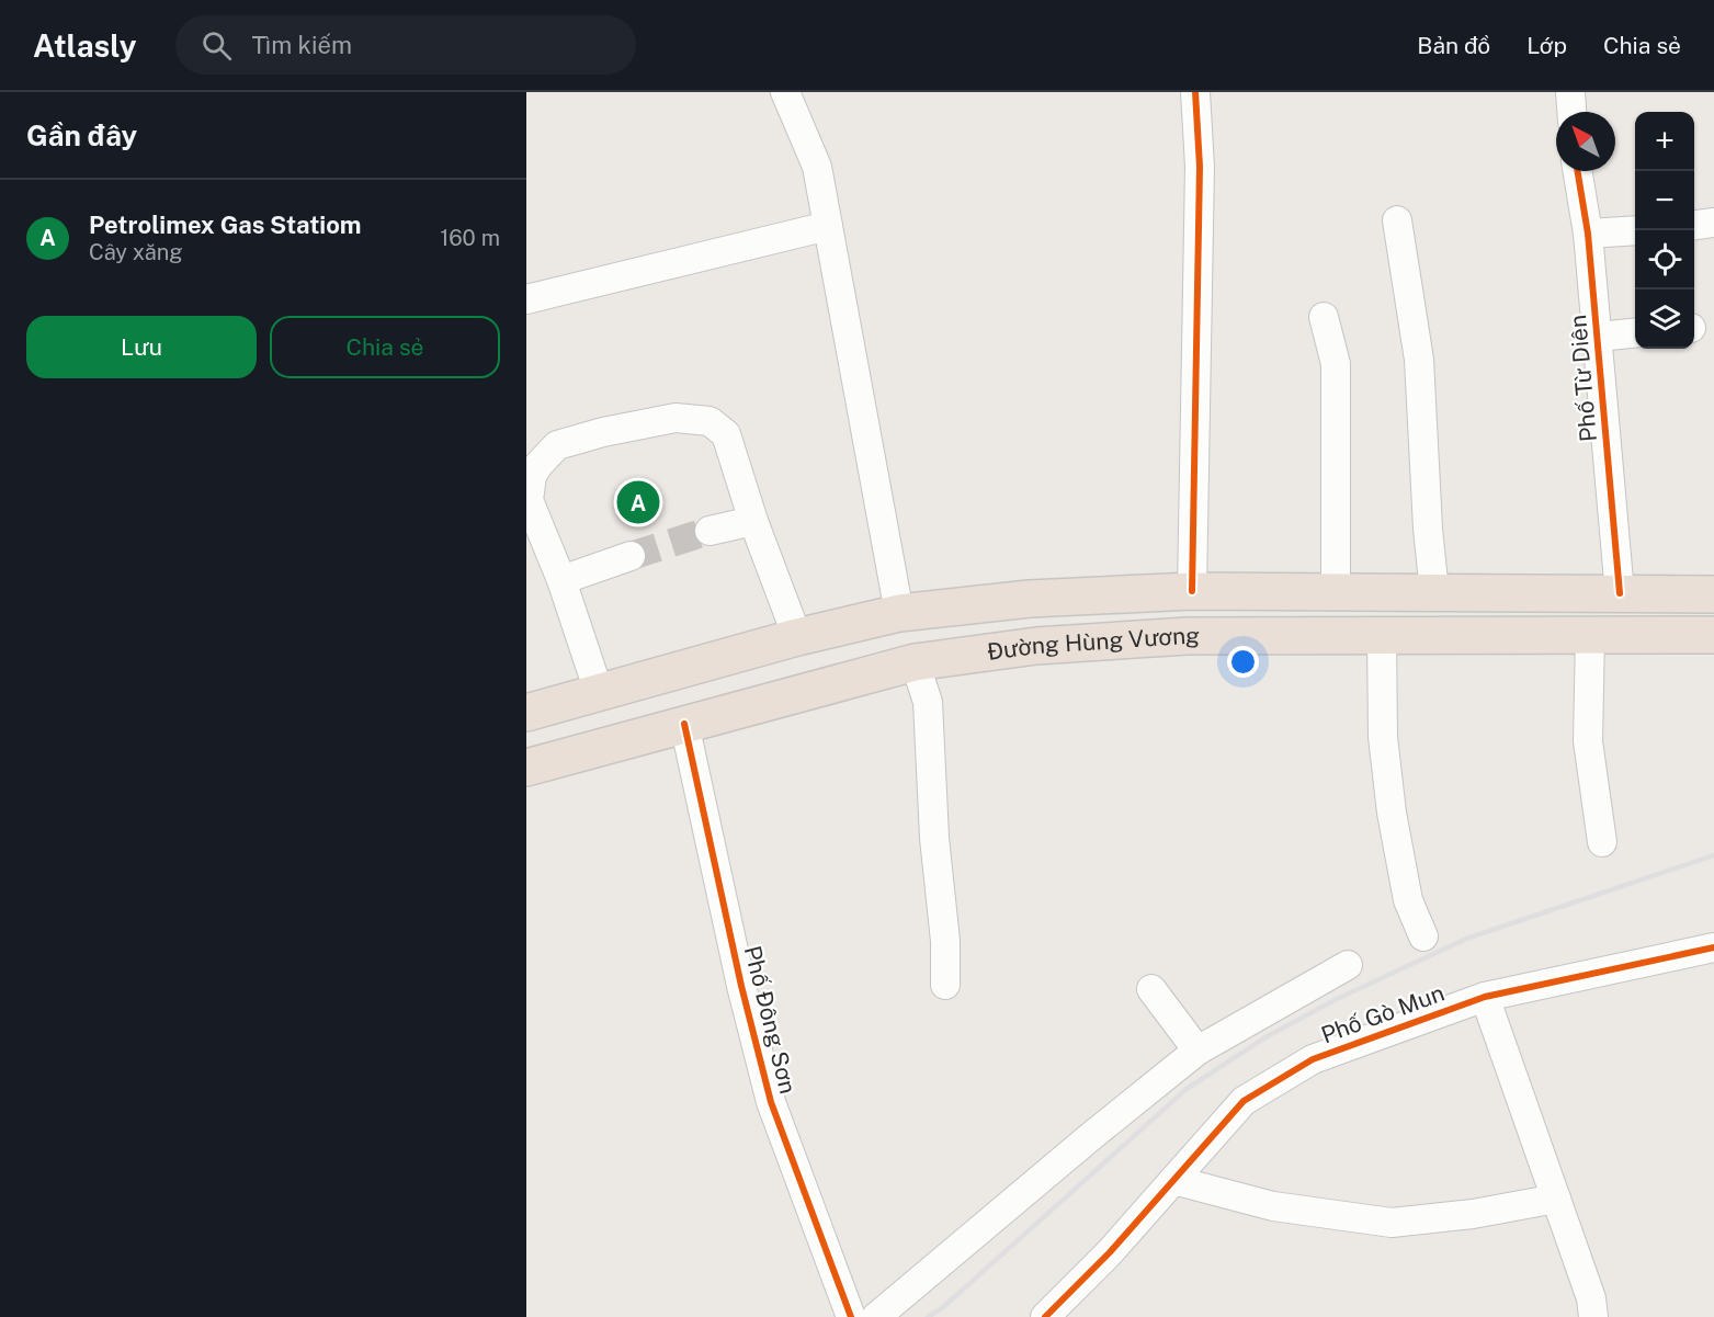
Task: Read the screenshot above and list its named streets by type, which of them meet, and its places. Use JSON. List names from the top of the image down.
{
  "streets": {
    "highway": ["Đường Hùng Vương"],
    "street": ["Phố Từ Diên", "Phố Gò Mun", "Phố Đông Sơn"]
  },
  "crossings": [
    ["Phố Từ Diên", "Đường Hùng Vương"],
    ["Đường Hùng Vương", "Phố Đông Sơn"]
  ],
  "north": "top left",
  "page": {
    "header": "Atlasly",
    "search": "Tìm kiếm",
    "nav": ["Bản đồ", "Lớp", "Chia sẻ"],
    "heading": "Gần đây",
    "map_buttons": ["+", "−"],
    "list": [
      {
        "mark": "A",
        "name": "Petrolimex Gas Statiom",
        "note": "Cây xăng",
        "value": "160 m"
      }
    ],
    "buttons": ["Lưu", "Chia sẻ"],
    "pins": "A"
  }
}
